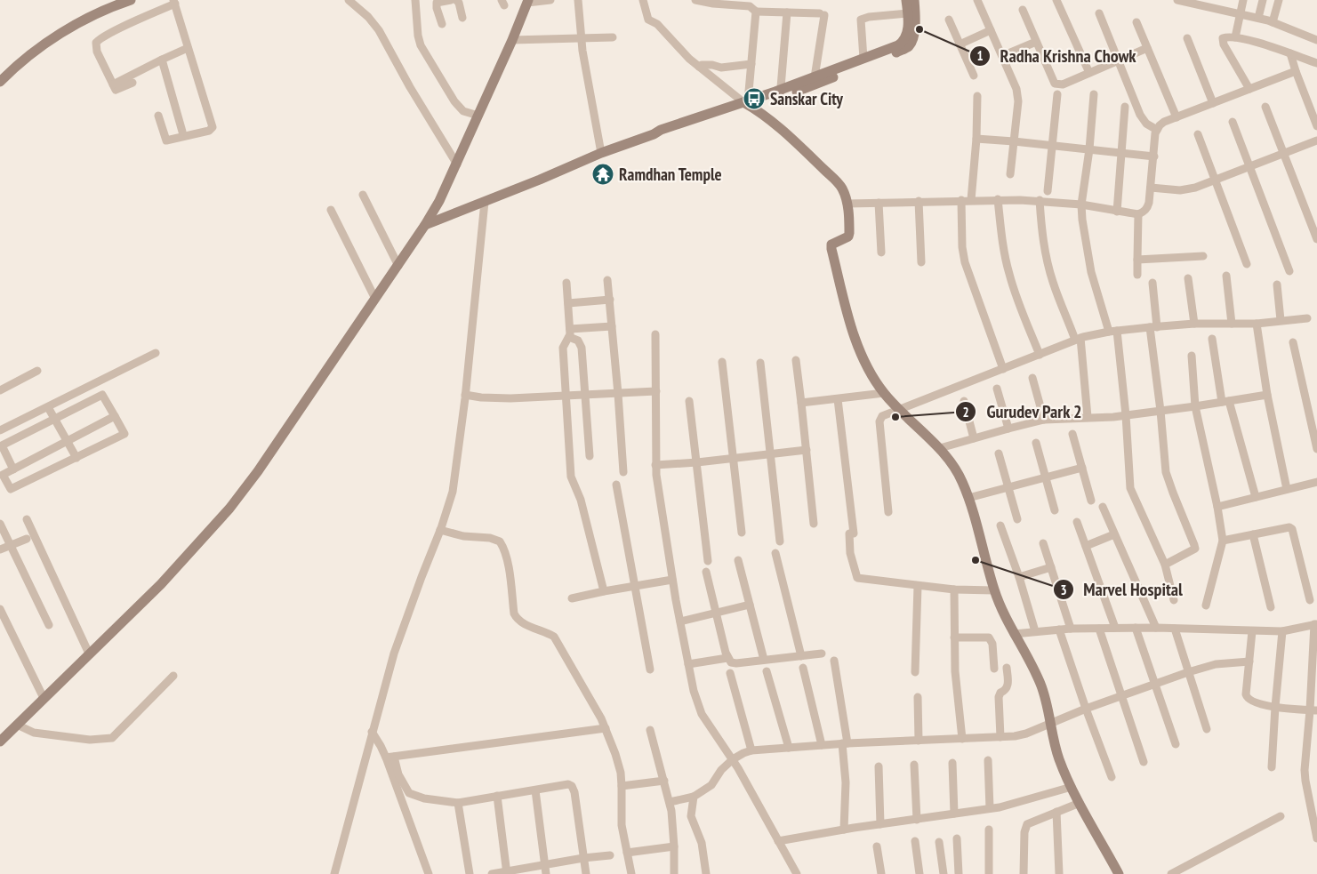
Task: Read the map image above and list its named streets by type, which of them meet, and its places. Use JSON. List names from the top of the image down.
{
  "places": {
    "other": ["Radha Krishna Chowk", "Gurudev Park 2", "Marvel Hospital"],
    "bus stop": ["Sanskar City"],
    "temple": ["Ramdhan Temple"]
  }
}
